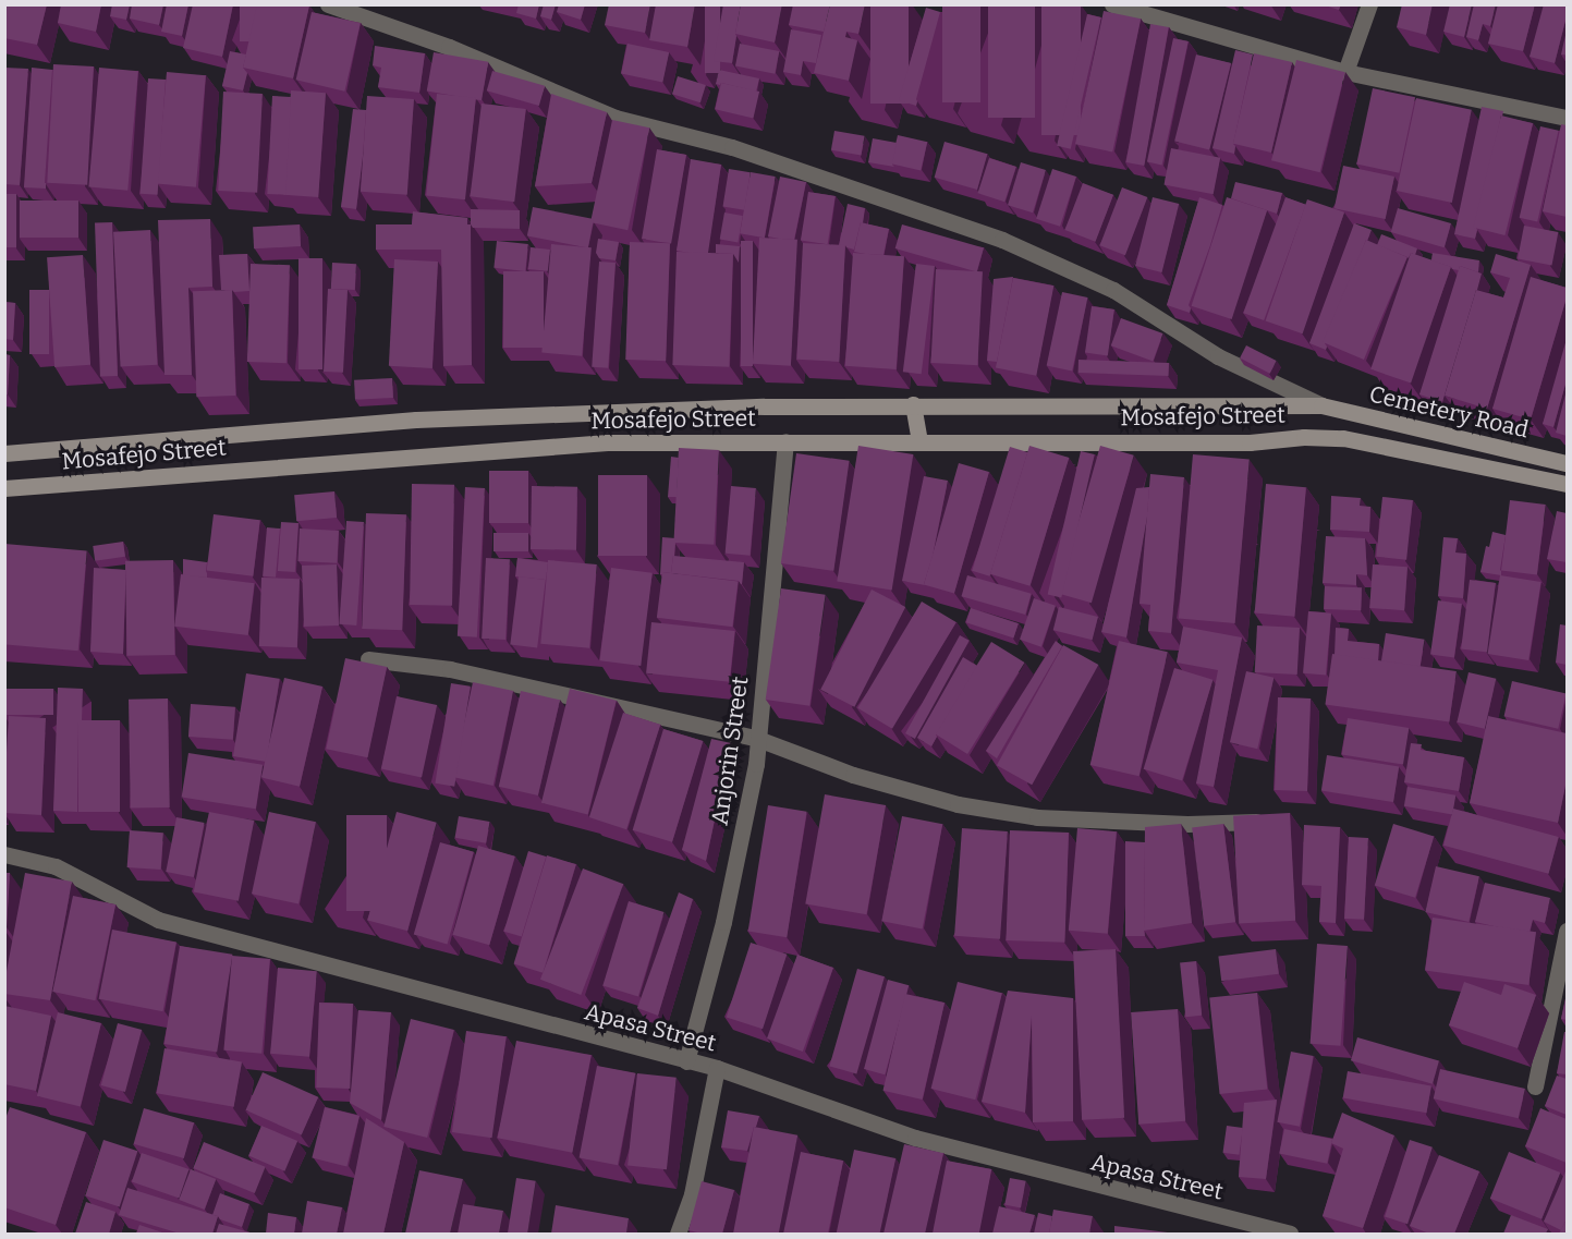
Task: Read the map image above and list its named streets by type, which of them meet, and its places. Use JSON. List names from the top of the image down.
{
  "streets": {
    "main road": ["Cemetery Road", "Mosafejo Street"],
    "street": ["Anjorin Street", "Apasa Street"]
  },
  "crossings": [
    ["Cemetery Road", "Mosafejo Street"],
    ["Mosafejo Street", "Anjorin Street"],
    ["Anjorin Street", "Apasa Street"]
  ]
}
